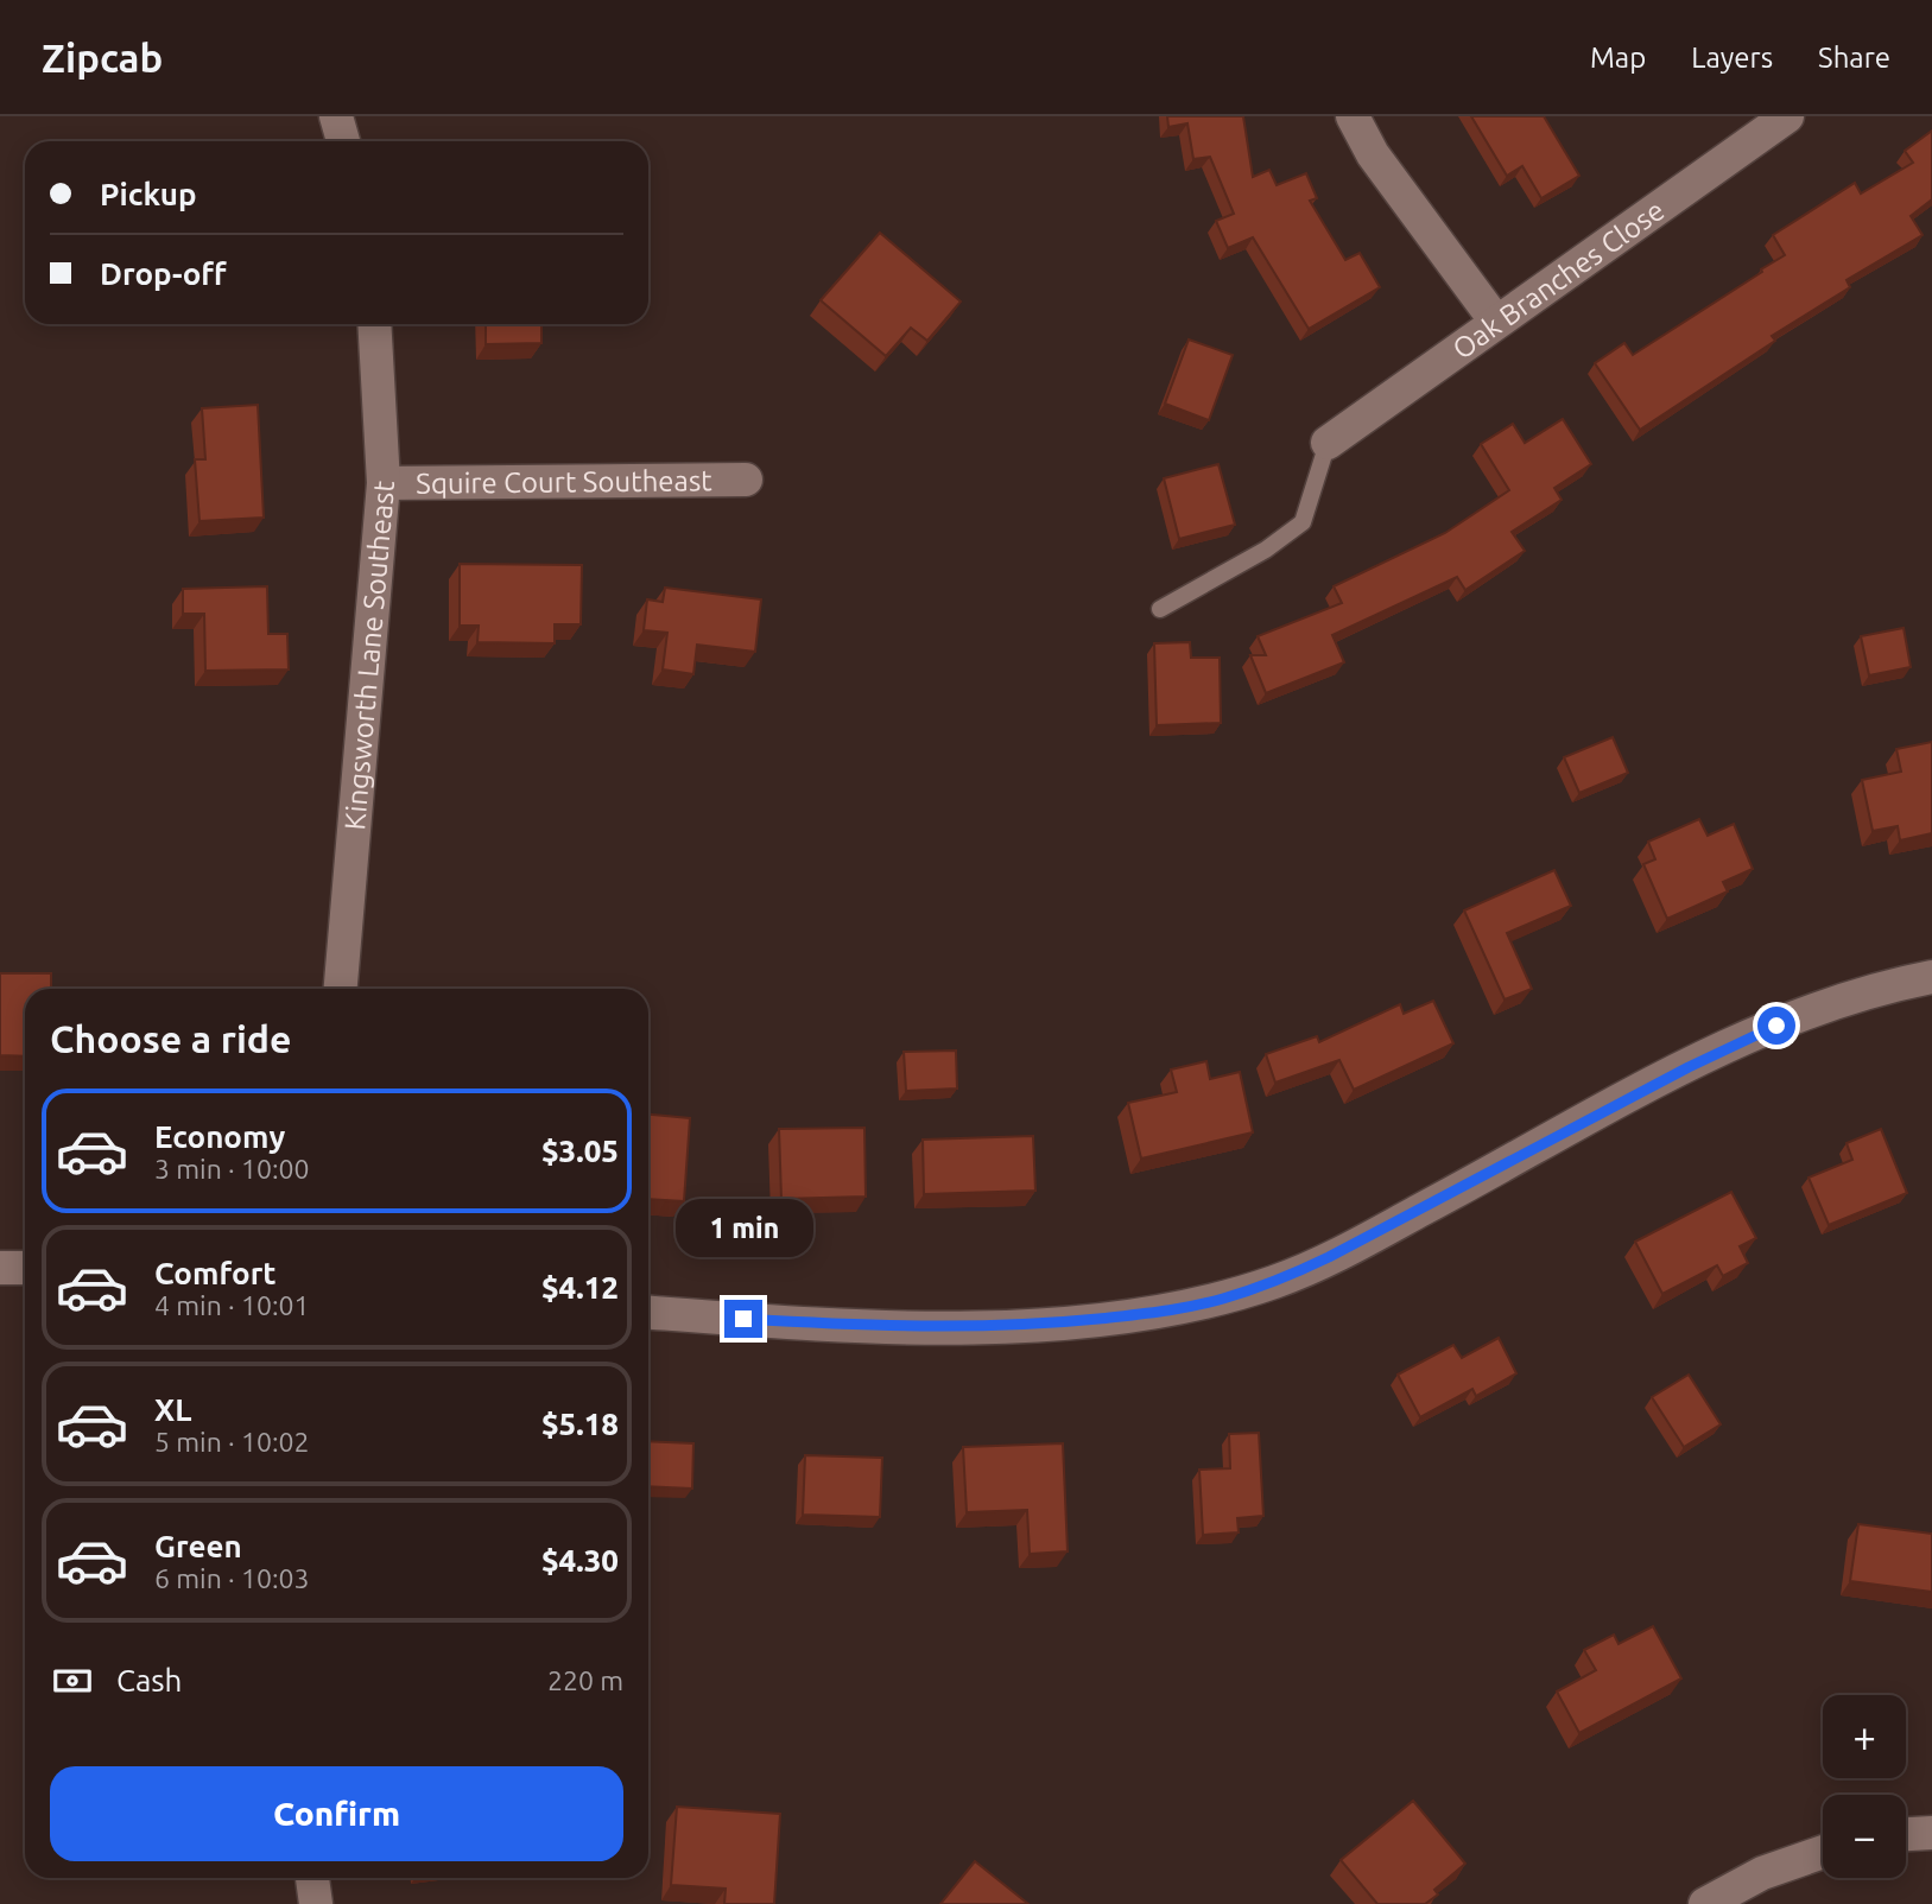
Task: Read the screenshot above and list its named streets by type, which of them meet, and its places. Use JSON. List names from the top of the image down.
{
  "streets": {
    "street": ["Oak Branches Close", "Squire Court Southeast", "Kingsworth Lane Southeast"]
  },
  "crossings": [
    ["Squire Court Southeast", "Kingsworth Lane Southeast"]
  ],
  "page": {
    "header": "Zipcab",
    "nav": ["Map", "Layers", "Share"],
    "banner": ["Pickup", "Drop-off"],
    "heading": "Choose a ride",
    "list": [
      {
        "name": "Economy",
        "note": "3 min · 10:00",
        "value": "$3.05"
      },
      {
        "name": "Comfort",
        "note": "4 min · 10:01",
        "value": "$4.12"
      },
      {
        "name": "XL",
        "note": "5 min · 10:02",
        "value": "$5.18"
      },
      {
        "name": "Green",
        "note": "6 min · 10:03",
        "value": "$4.30"
      }
    ],
    "bubble": "1 min",
    "pay": ["Cash", "220 m"],
    "map_buttons": ["+", "−"],
    "buttons": "Confirm"
  }
}
